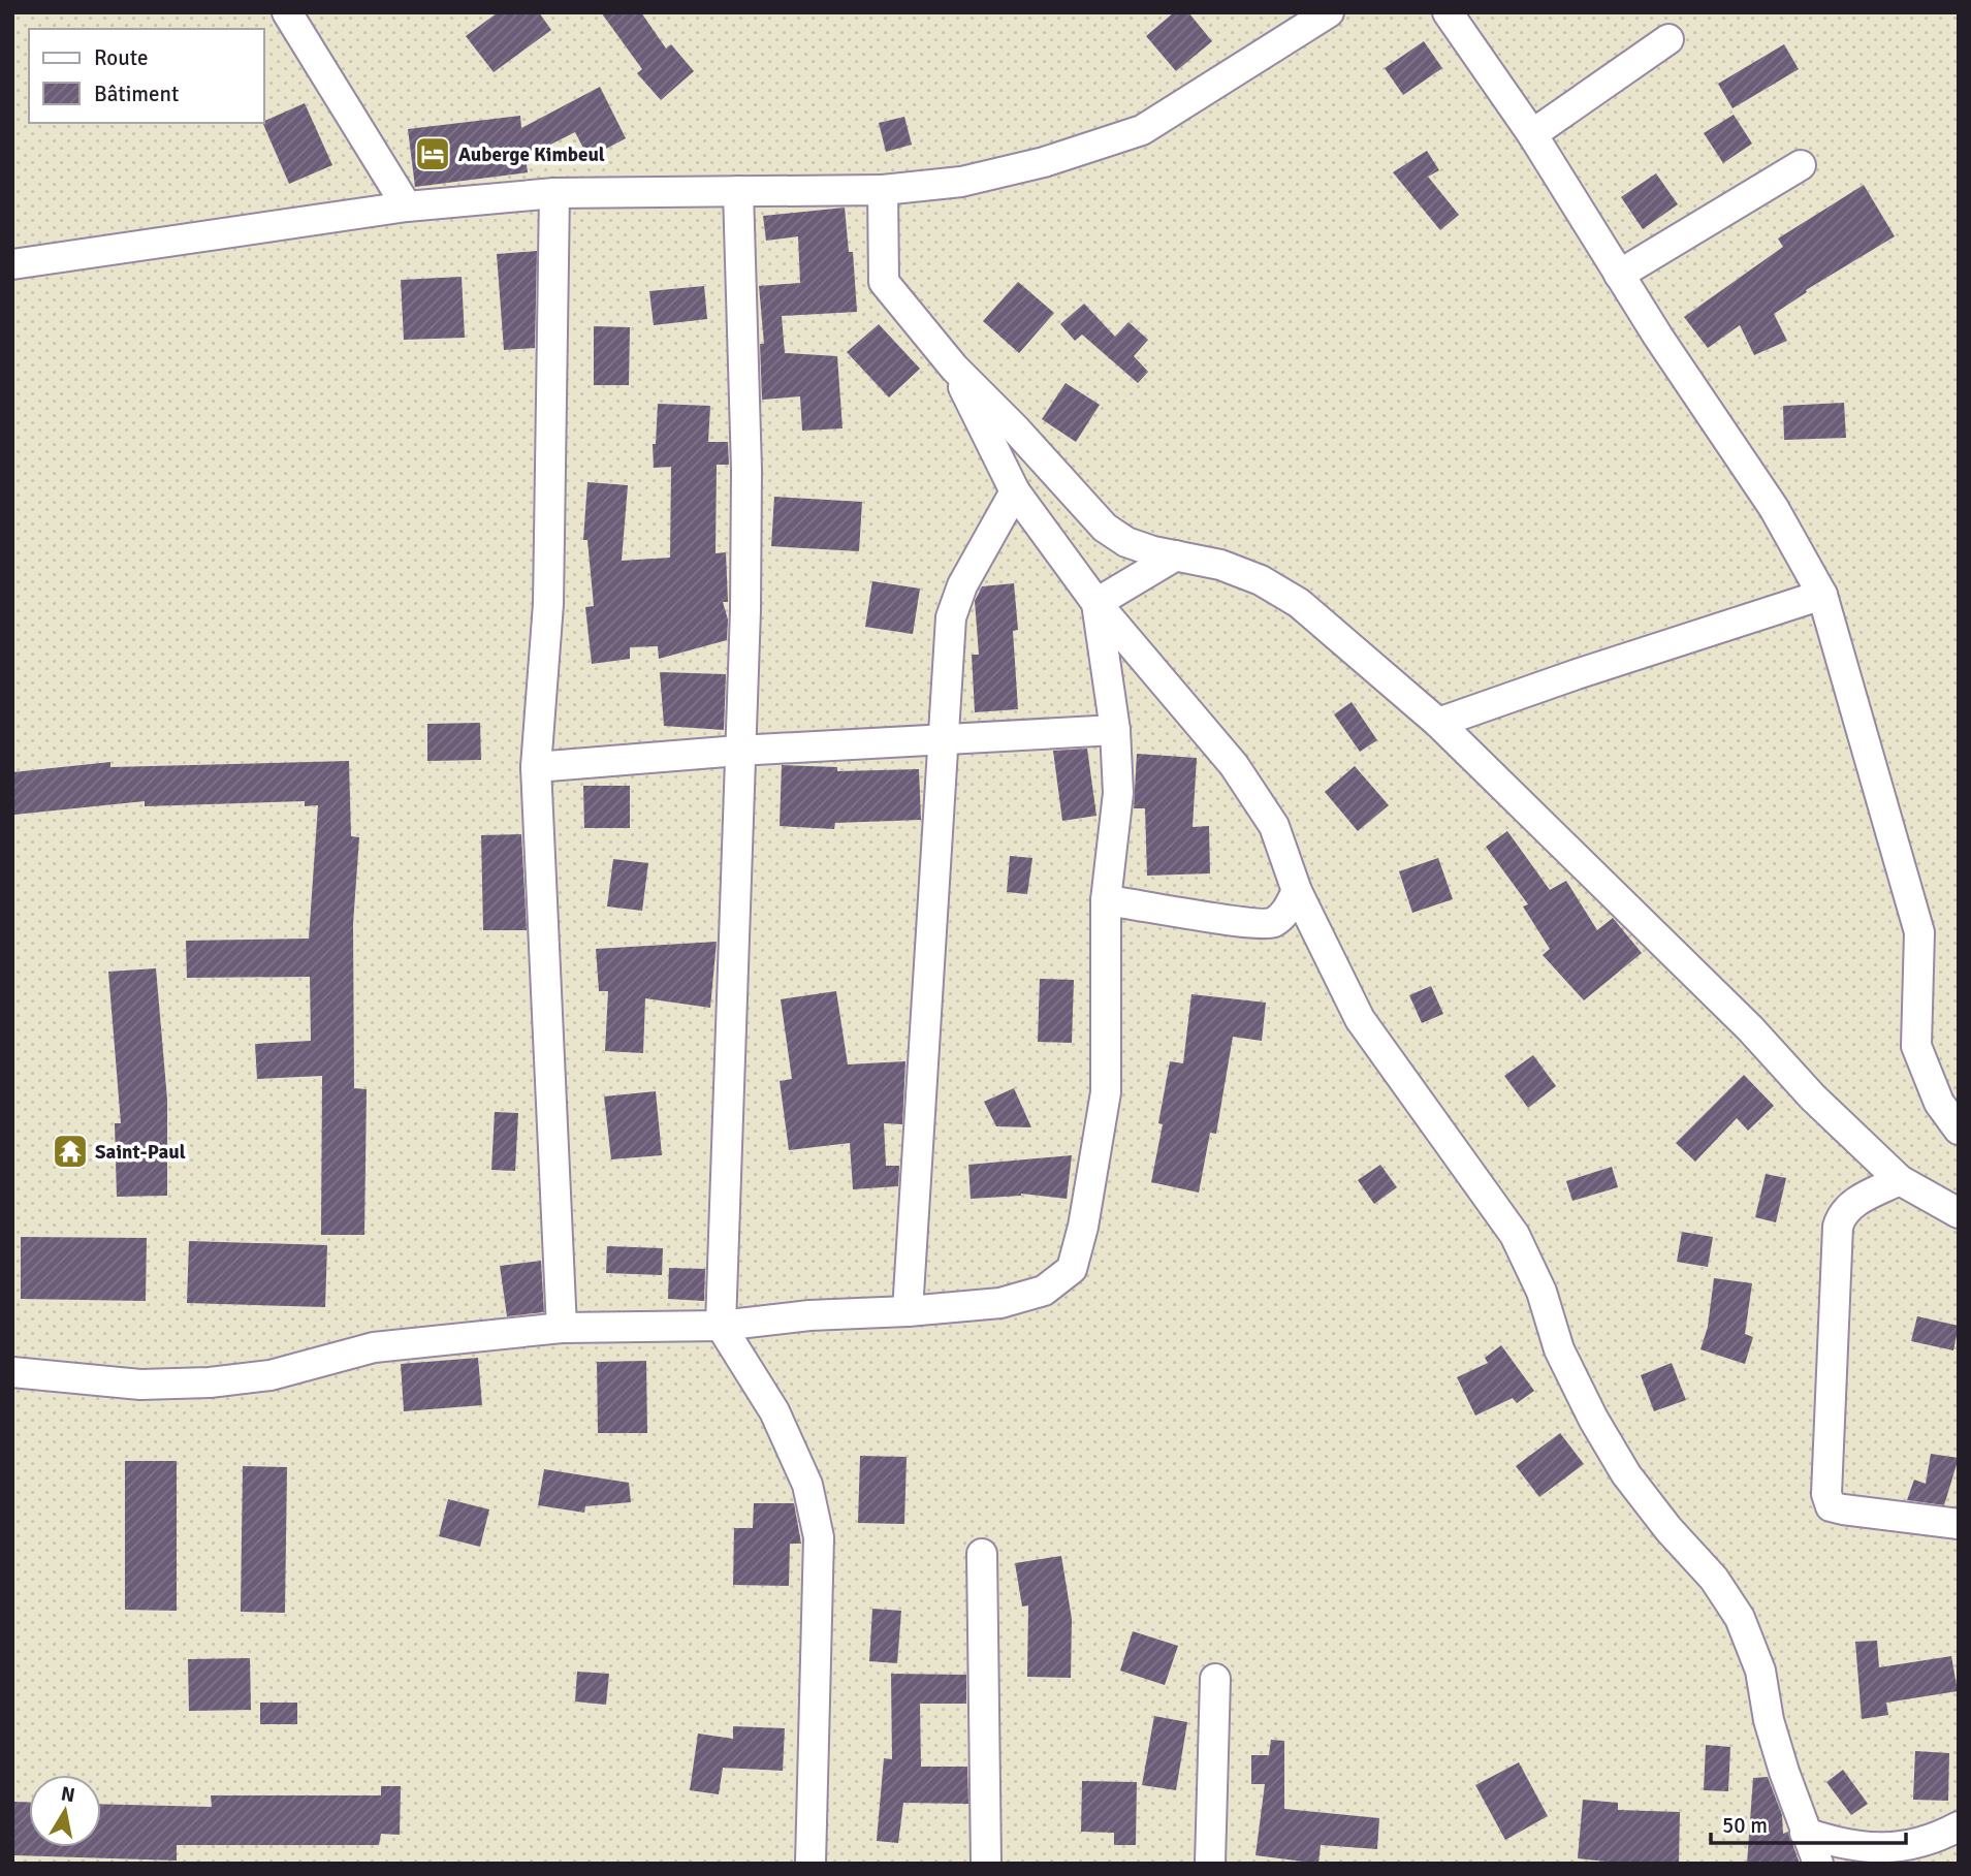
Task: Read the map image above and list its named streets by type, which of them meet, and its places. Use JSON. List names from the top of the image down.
{
  "places": {
    "hotel": ["Auberge Kimbeul"],
    "temple": ["Saint-Paul"]
  },
  "legend": ["Route", "Bâtiment"],
  "scale_bar": "50 m",
  "north": "top"
}
